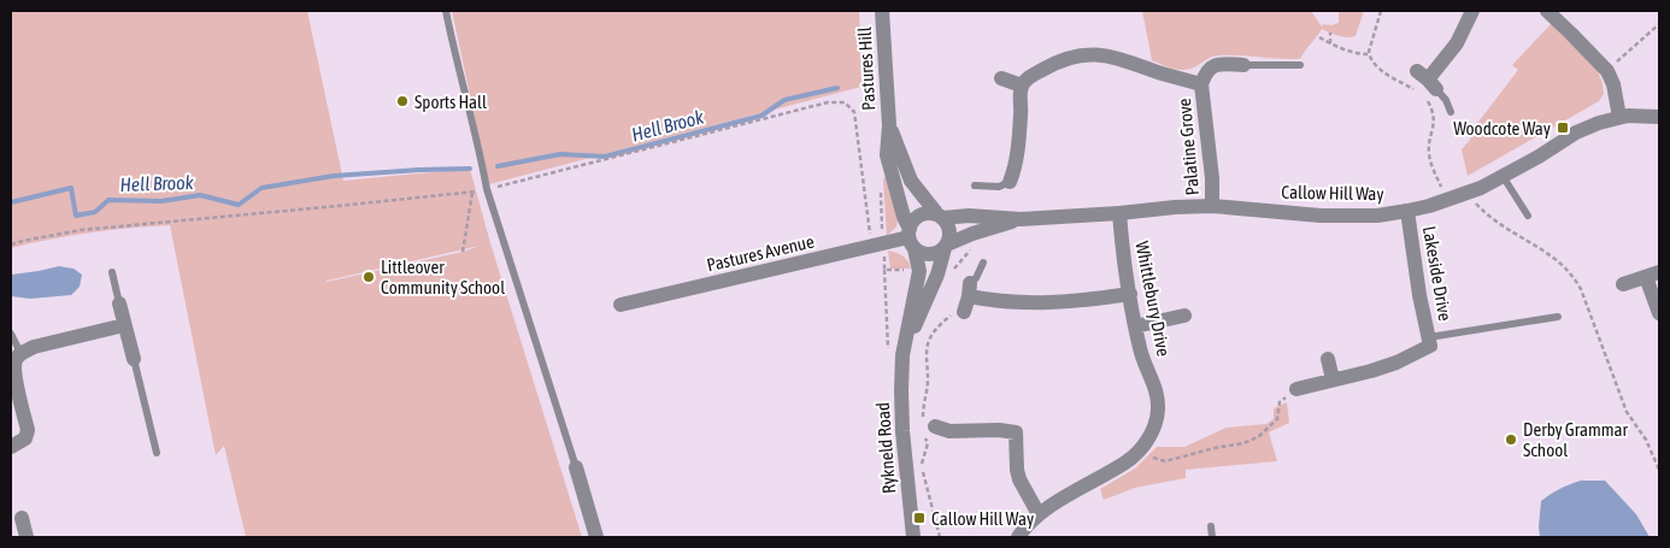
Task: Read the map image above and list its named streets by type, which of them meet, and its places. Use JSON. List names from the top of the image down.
{
  "streets": {
    "street": [
      "Pastures Hill",
      "Palatine Grove",
      "Callow Hill Way",
      "Pastures Avenue",
      "Lakeside Drive",
      "Whittlebury Drive",
      "Rykneld Road"
    ]
  },
  "crossings": [
    ["Pastures Hill", "Callow Hill Way"],
    ["Pastures Hill", "Pastures Avenue"],
    ["Pastures Hill", "Rykneld Road"],
    ["Palatine Grove", "Callow Hill Way"],
    ["Callow Hill Way", "Pastures Avenue"],
    ["Callow Hill Way", "Lakeside Drive"],
    ["Callow Hill Way", "Whittlebury Drive"],
    ["Callow Hill Way", "Rykneld Road"],
    ["Pastures Avenue", "Rykneld Road"]
  ],
  "water": ["Hell Brook"],
  "places": {
    "other": ["Sports Hall", "Littleover Community School", "Derby Grammar School"],
    "transit": ["Woodcote Way", "Callow Hill Way"]
  }
}
